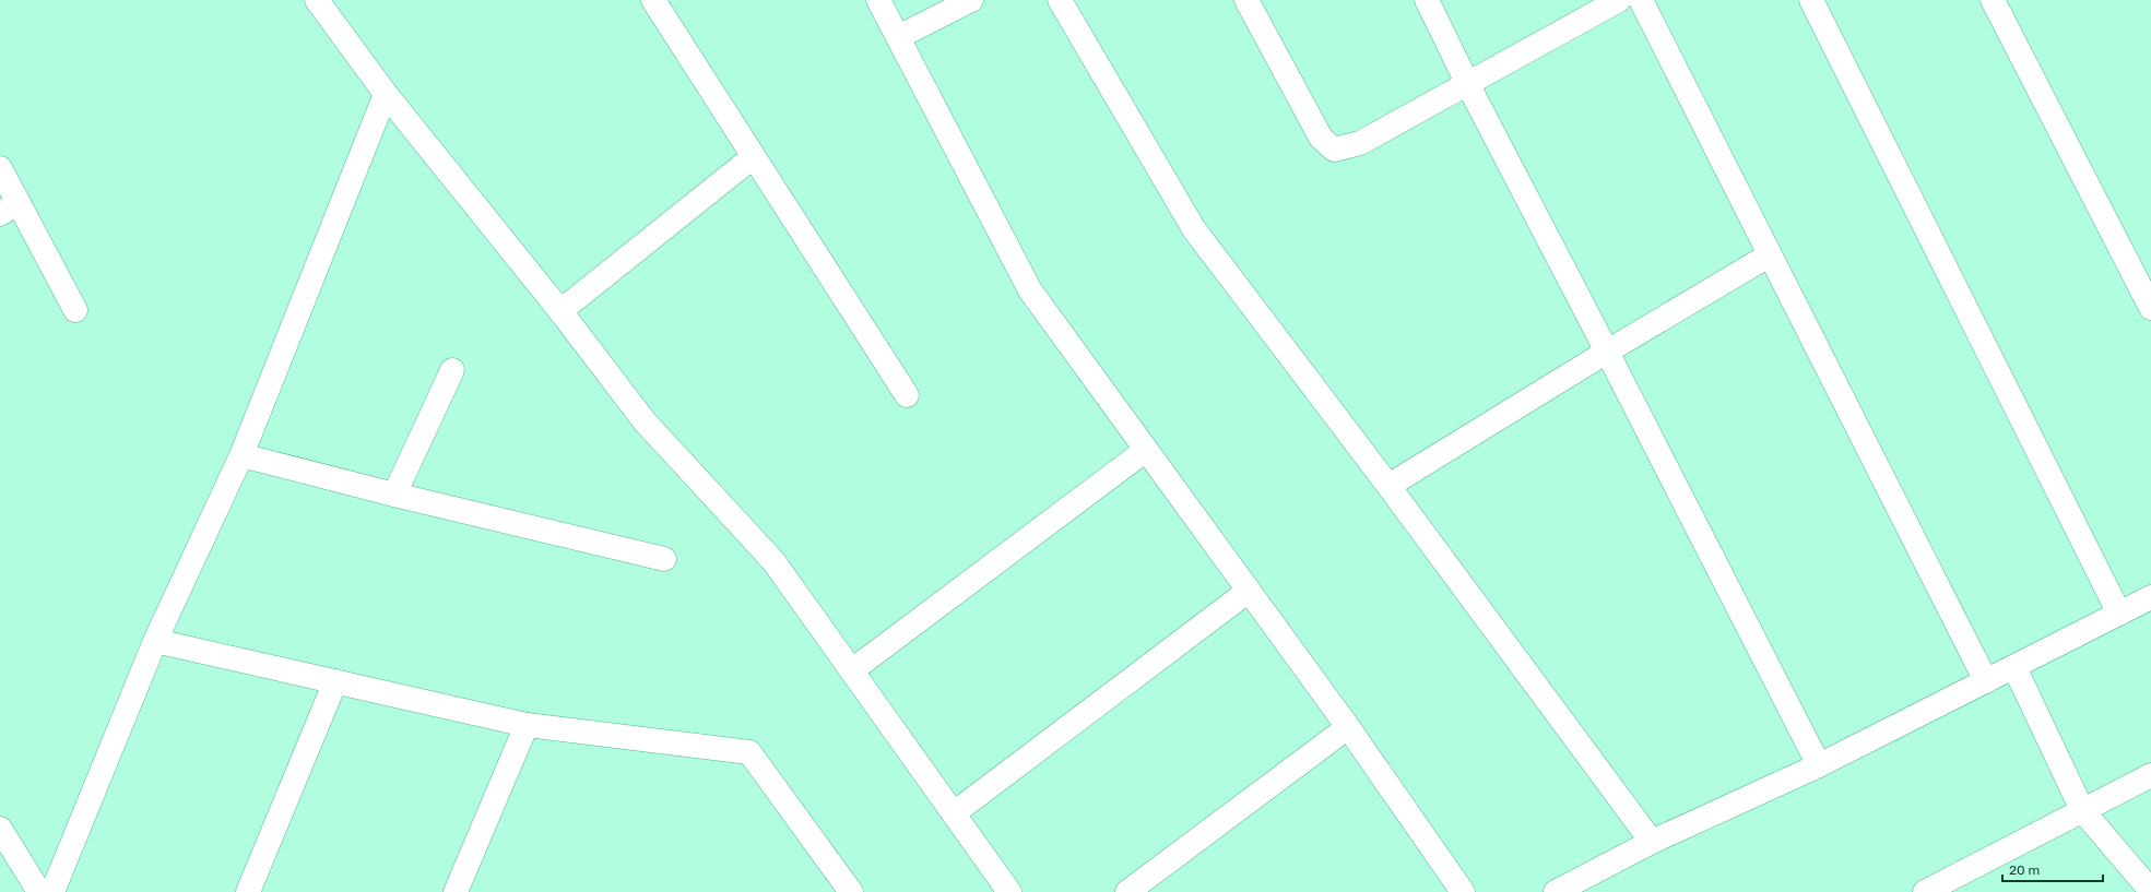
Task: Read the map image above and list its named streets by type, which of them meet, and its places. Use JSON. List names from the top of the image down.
{
  "scale_bar": "20 m"
}
